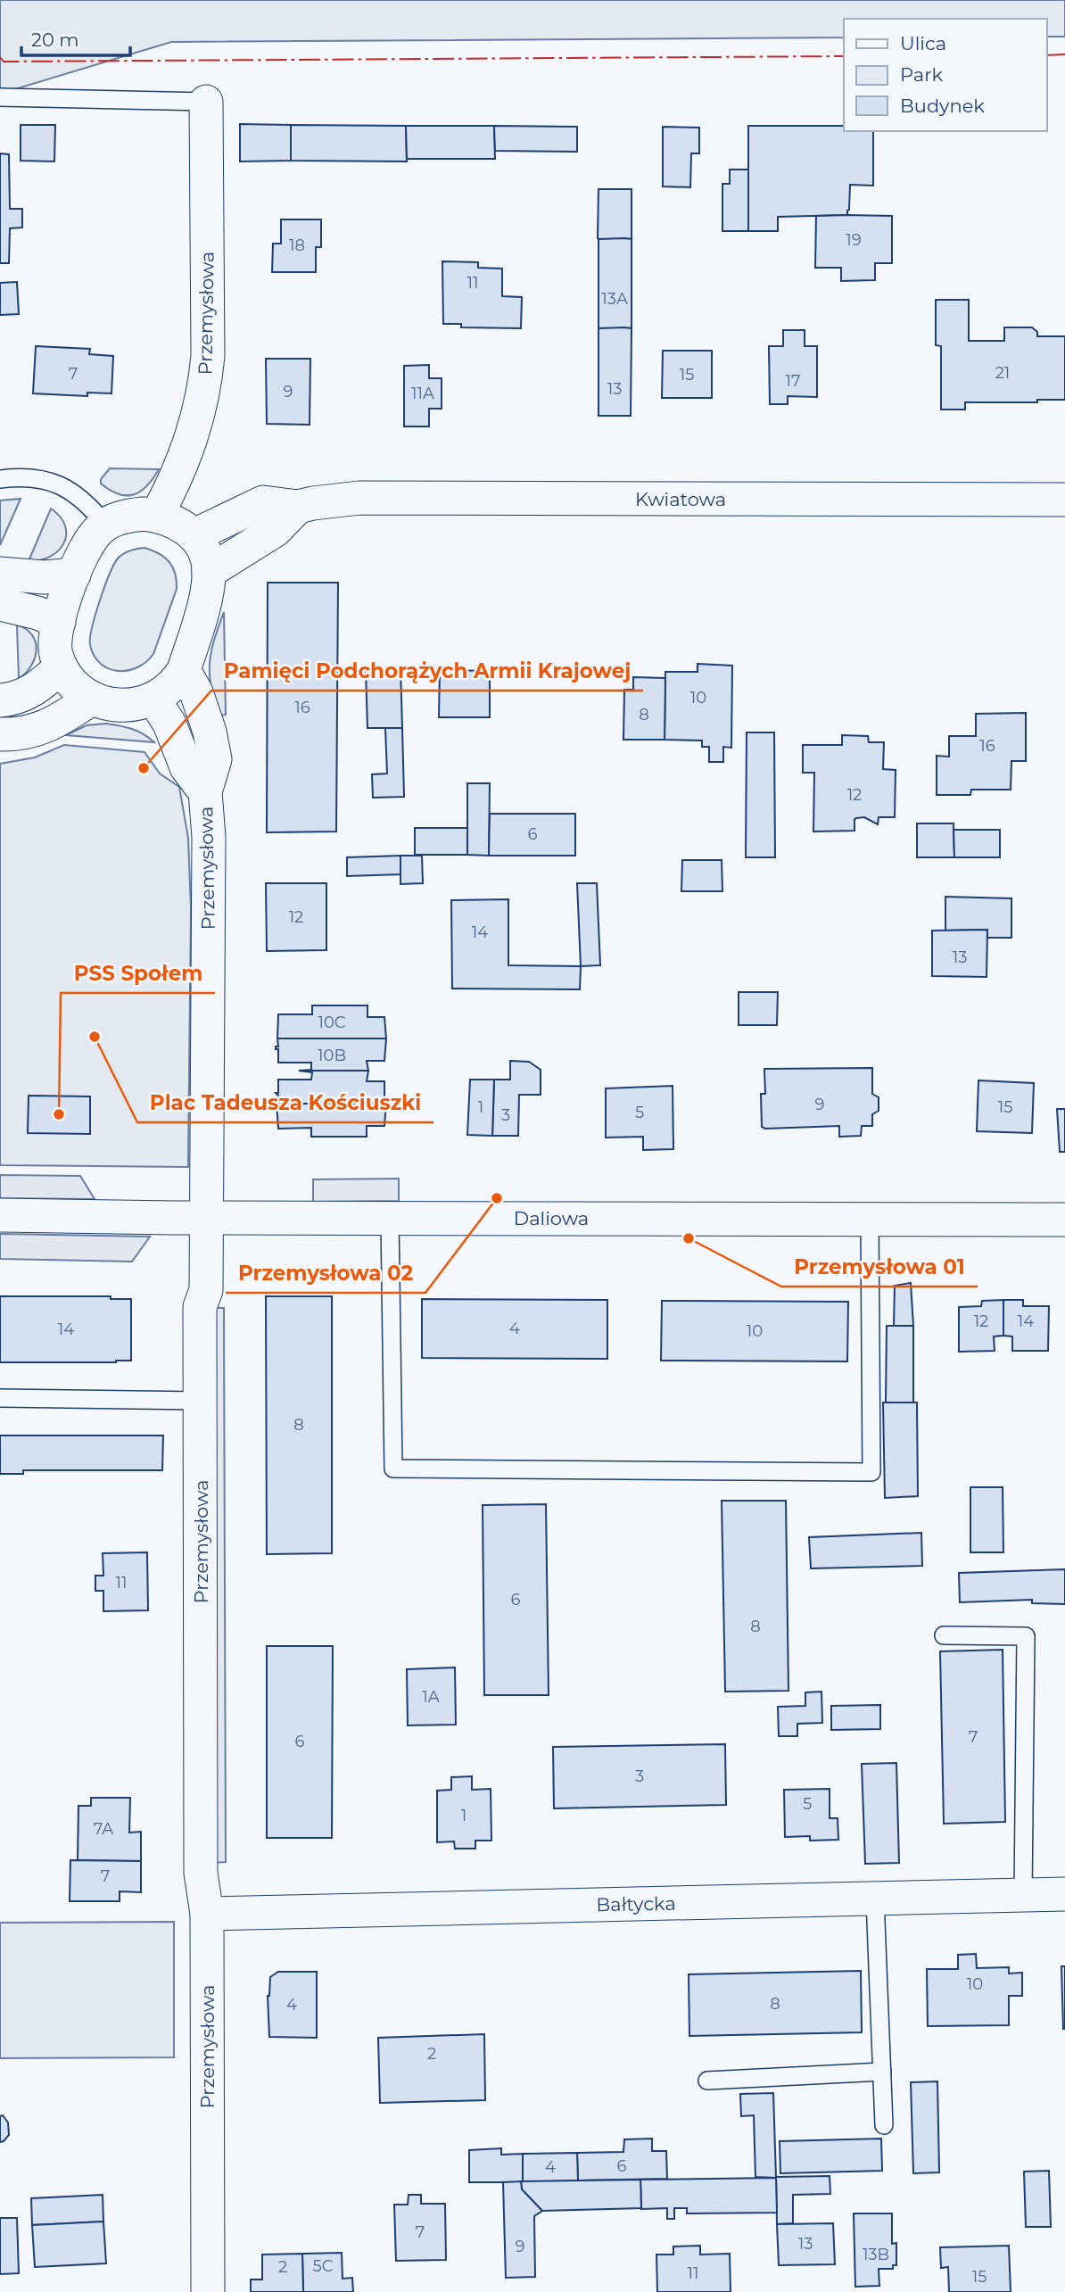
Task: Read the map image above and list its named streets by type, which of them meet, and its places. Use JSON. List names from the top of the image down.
{
  "streets": {
    "street": [
      "Przemysłowa",
      "Kwiatowa",
      "Daliowa",
      "Bałtycka"
    ]
  },
  "crossings": [
    ["Przemysłowa", "Kwiatowa"],
    ["Przemysłowa", "Daliowa"],
    ["Przemysłowa", "Bałtycka"]
  ],
  "places": [
    "Pamięci Podchorążych Armii Krajowej",
    "Plac Tadeusza Kościuszki",
    "PSS Społem",
    "Przemysłowa 02",
    "Przemysłowa 01"
  ],
  "house_numbers": [
    "19",
    "18",
    "11",
    "13A",
    "21",
    "7",
    "15",
    "17",
    "13",
    "9",
    "11A",
    "10",
    "16",
    "8",
    "16",
    "12",
    "6",
    "12",
    "14",
    "13",
    "10C",
    "10B",
    "9",
    "1",
    "15",
    "5",
    "3",
    "12",
    "14",
    "4",
    "14",
    "10",
    "8",
    "11",
    "6",
    "8",
    "1A",
    "7",
    "6",
    "3",
    "5",
    "1",
    "7A",
    "7",
    "10",
    "8",
    "4",
    "2",
    "6",
    "4",
    "7",
    "13",
    "9",
    "13B",
    "5C",
    "2",
    "11",
    "15"
  ],
  "legend": ["Ulica", "Park", "Budynek"],
  "scale_bar": "20 m"
}
